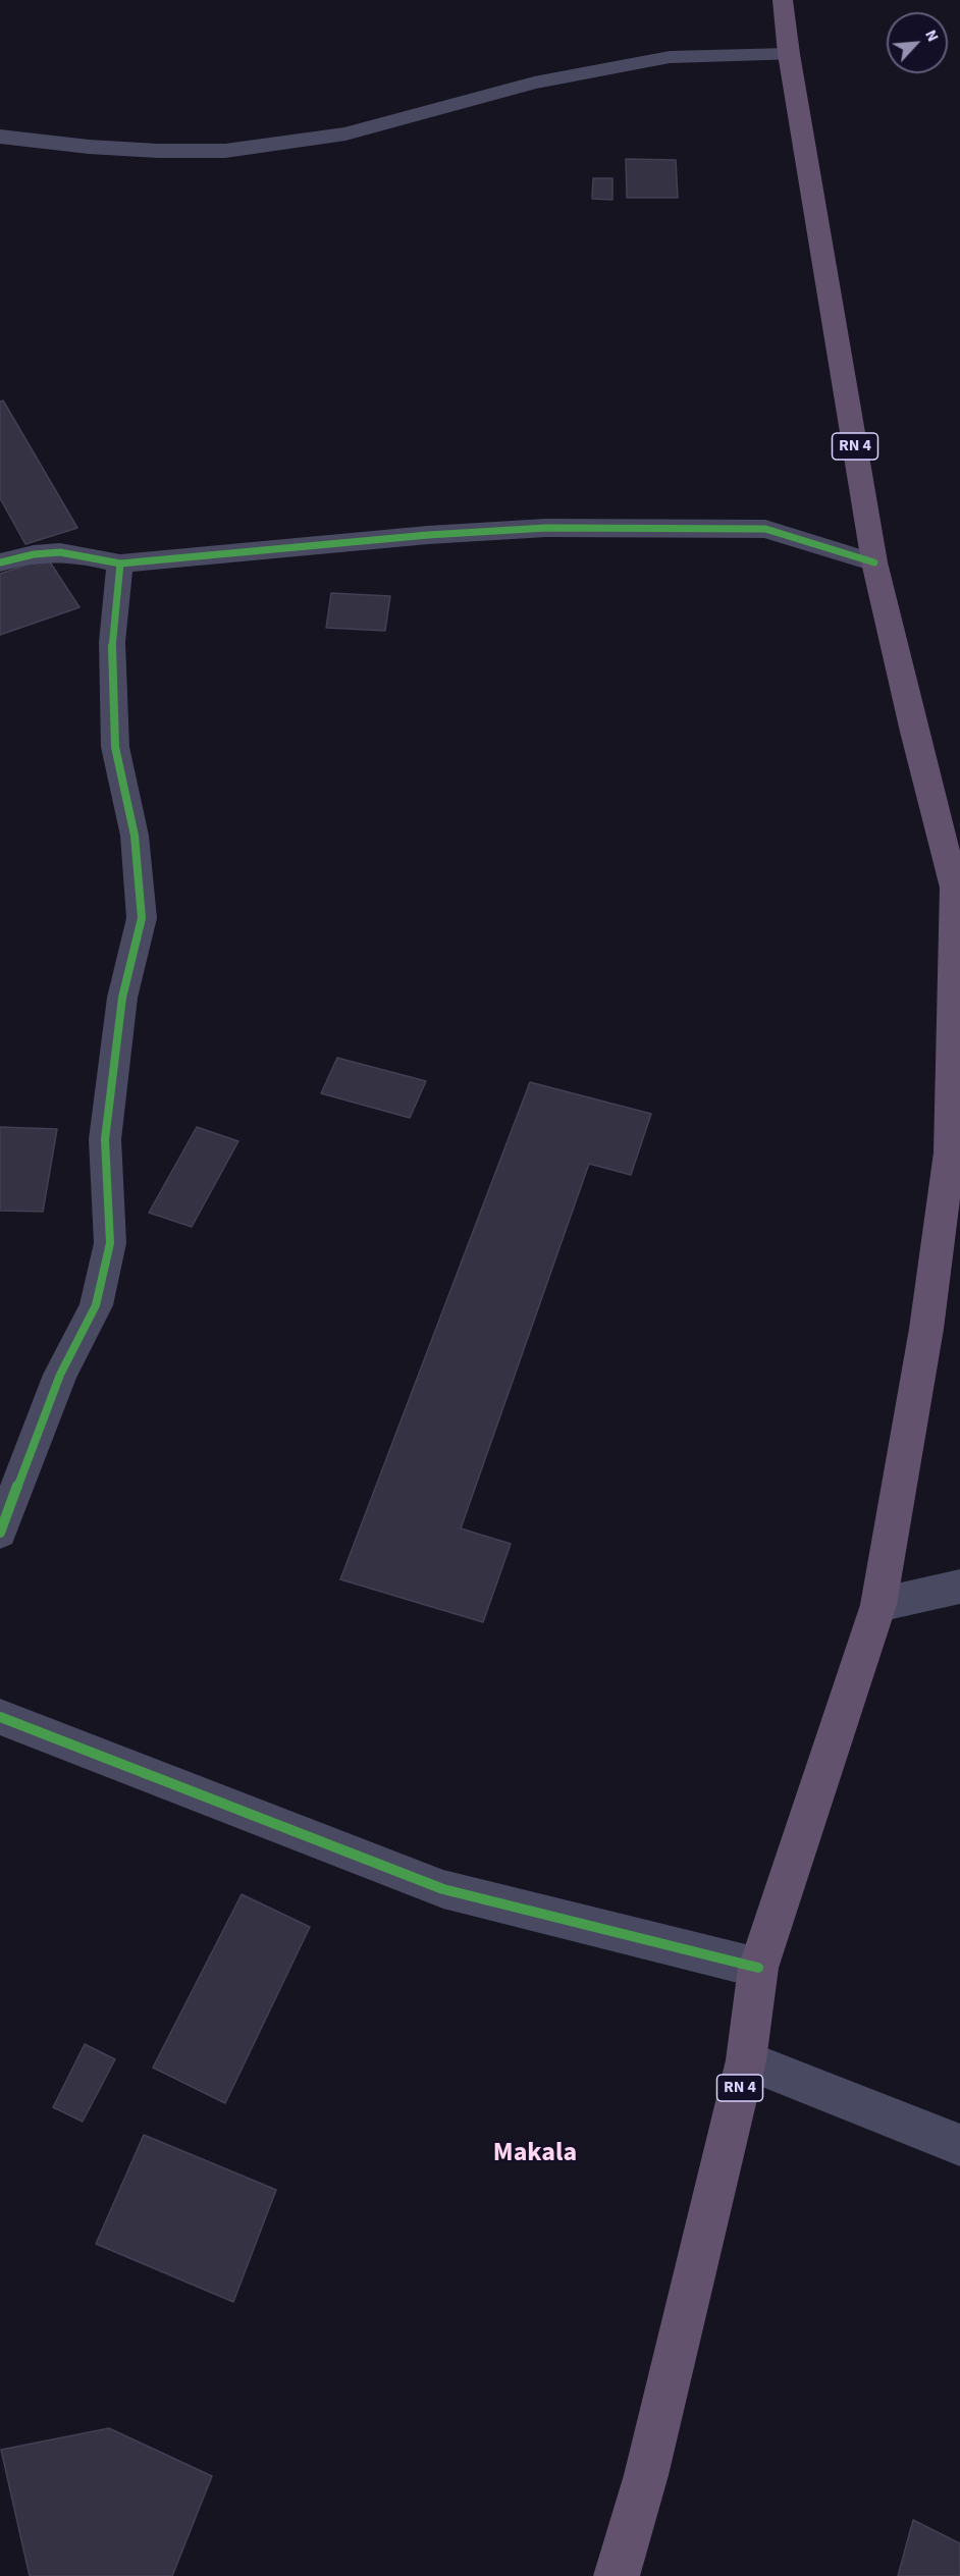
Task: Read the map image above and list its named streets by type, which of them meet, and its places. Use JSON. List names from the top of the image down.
{
  "streets": {
    "highway": ["RN 4"]
  },
  "districts": ["Makala"],
  "north": "top right"
}
